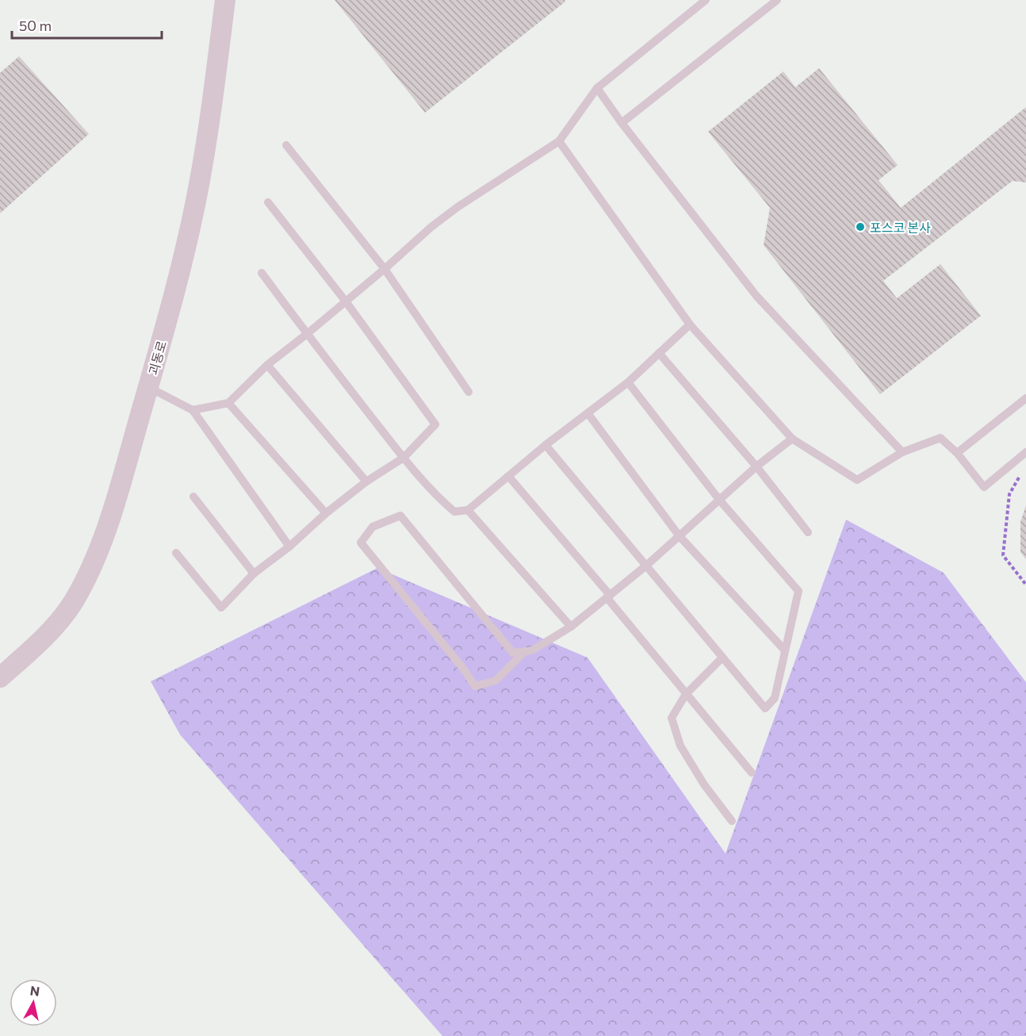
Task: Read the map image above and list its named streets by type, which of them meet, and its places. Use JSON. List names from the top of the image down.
{
  "streets": {
    "street": ["괴동로"]
  },
  "places": ["포스코 본사"],
  "scale_bar": "50 m",
  "north": "top"
}
